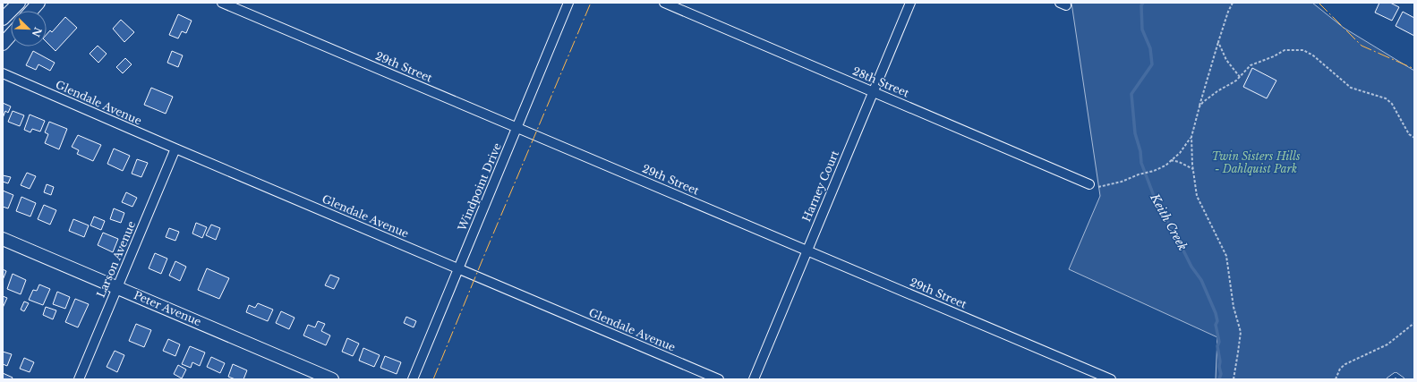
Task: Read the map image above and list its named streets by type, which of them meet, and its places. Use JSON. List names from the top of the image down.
{
  "streets": {
    "street": [
      "29th Street",
      "28th Street",
      "Glendale Avenue",
      "Harney Court",
      "Windpoint Drive",
      "Larson Avenue",
      "Peter Avenue"
    ]
  },
  "crossings": [
    ["29th Street", "Harney Court"],
    ["29th Street", "Windpoint Drive"],
    ["28th Street", "Harney Court"],
    ["Glendale Avenue", "Windpoint Drive"],
    ["Glendale Avenue", "Larson Avenue"],
    ["Larson Avenue", "Peter Avenue"]
  ],
  "water": ["Keith Creek"],
  "parks": ["Twin Sisters Hills - Dahlquist Park"],
  "north": "bottom right"
}
